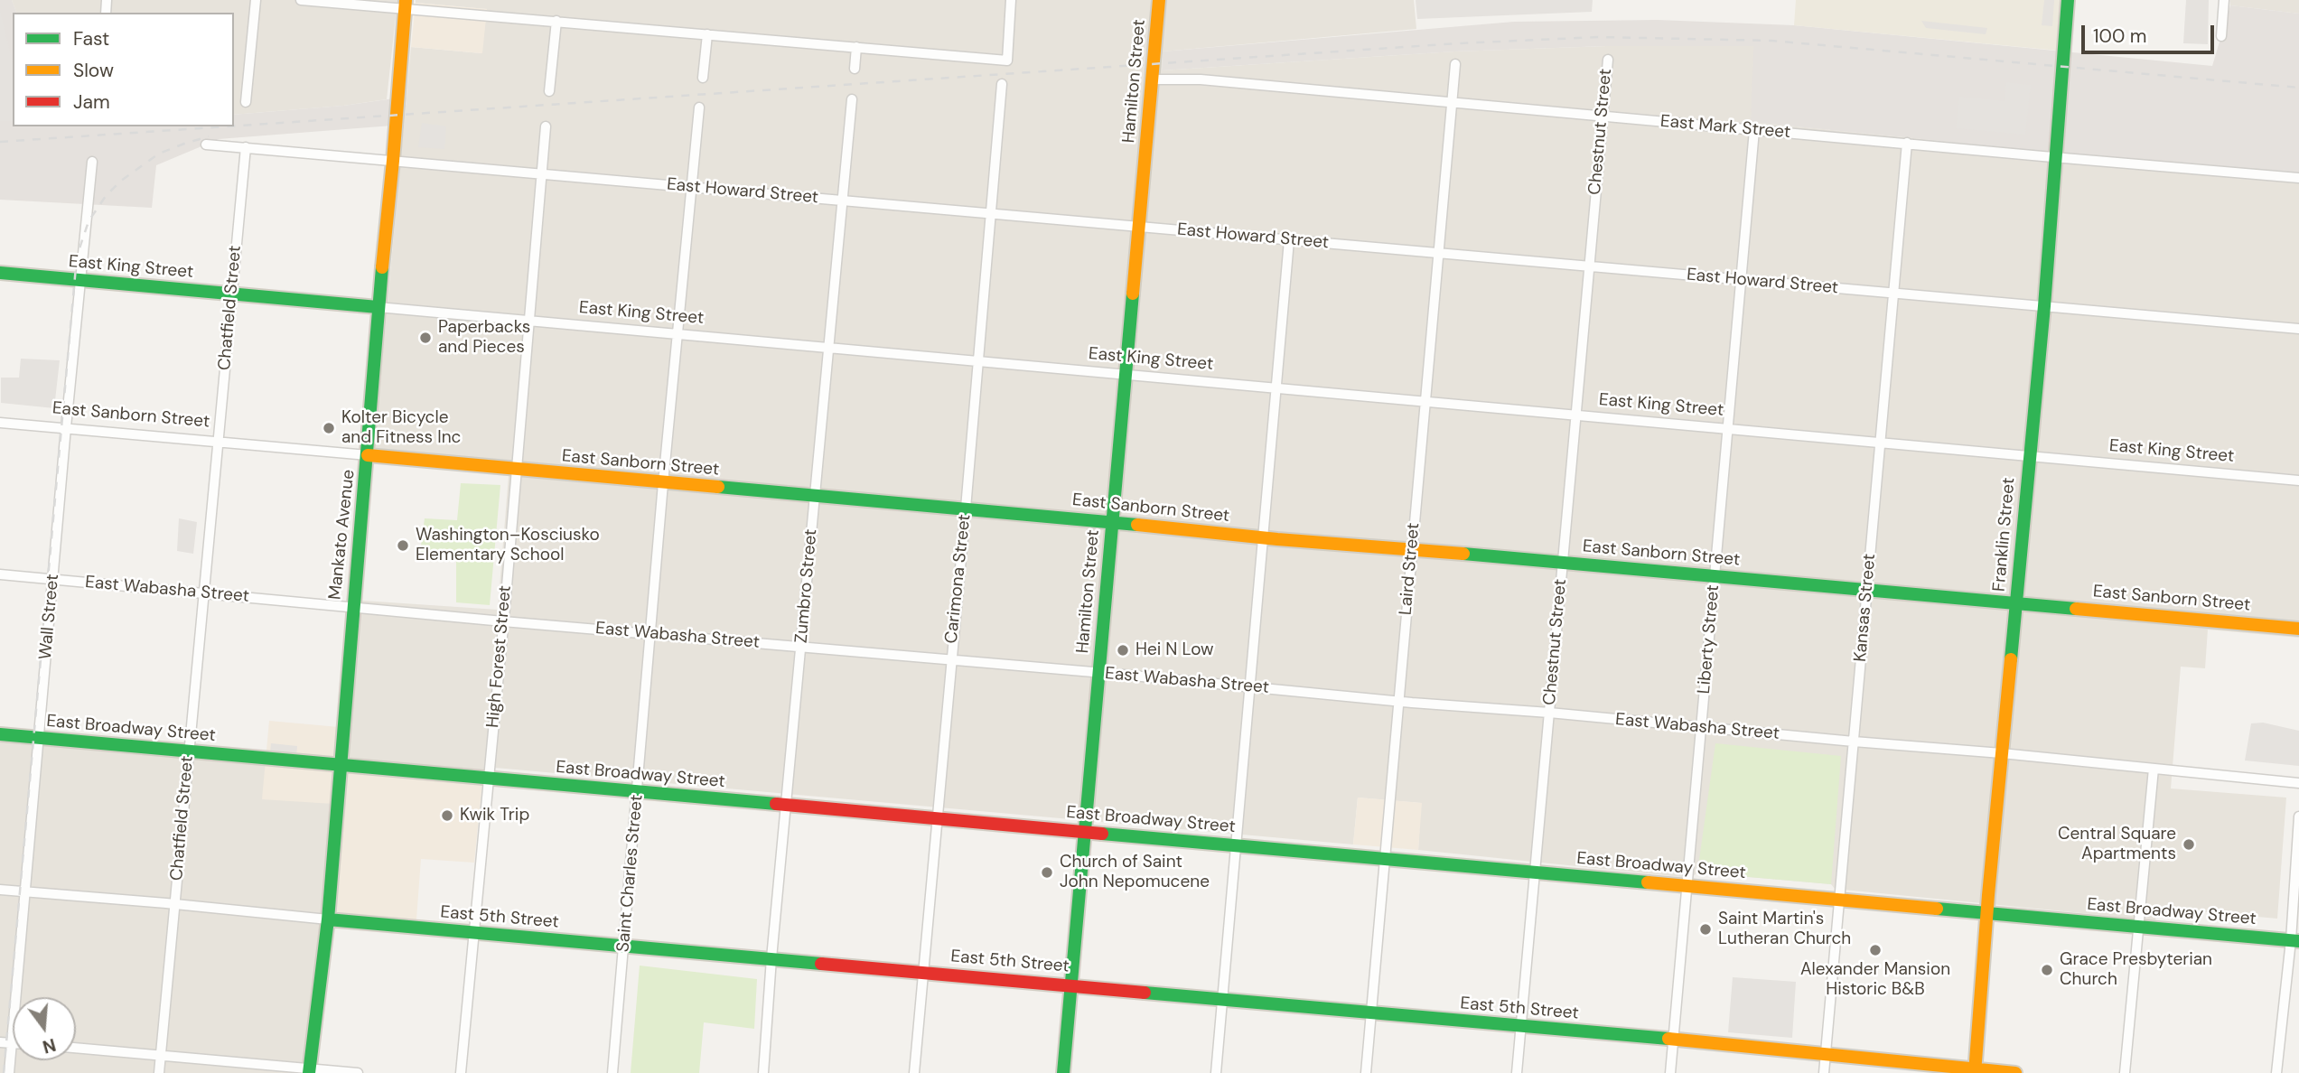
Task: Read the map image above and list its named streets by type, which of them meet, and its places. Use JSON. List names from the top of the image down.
{
  "streets": {
    "street": [
      "Hamilton Street",
      "East Mark Street",
      "Chestnut Street",
      "East Howard Street",
      "East King Street",
      "Chatfield Street",
      "East Sanborn Street",
      "Mankato Avenue",
      "Franklin Street",
      "Laird Street",
      "Carimona Street",
      "Zumbro Street",
      "East Wabasha Street",
      "Kansas Street",
      "Wall Street",
      "Liberty Street",
      "High Forest Street",
      "East Broadway Street",
      "Saint Charles Street",
      "East 5th Street"
    ]
  },
  "crossings": [
    ["Hamilton Street", "East Mark Street"],
    ["Hamilton Street", "East Howard Street"],
    ["Hamilton Street", "East King Street"],
    ["Hamilton Street", "East Sanborn Street"],
    ["Hamilton Street", "East Wabasha Street"],
    ["Hamilton Street", "East Broadway Street"],
    ["Hamilton Street", "East 5th Street"],
    ["East Mark Street", "Chestnut Street"],
    ["East Mark Street", "Franklin Street"],
    ["East Mark Street", "Laird Street"],
    ["East Mark Street", "Kansas Street"],
    ["East Mark Street", "Liberty Street"],
    ["Chestnut Street", "East Howard Street"],
    ["Chestnut Street", "East King Street"],
    ["Chestnut Street", "East Sanborn Street"],
    ["Chestnut Street", "East Wabasha Street"],
    ["Chestnut Street", "East Broadway Street"],
    ["Chestnut Street", "East 5th Street"],
    ["East Howard Street", "Chatfield Street"],
    ["East Howard Street", "Mankato Avenue"],
    ["East Howard Street", "Franklin Street"],
    ["East Howard Street", "Laird Street"],
    ["East Howard Street", "Carimona Street"],
    ["East Howard Street", "Zumbro Street"],
    ["East Howard Street", "Kansas Street"],
    ["East Howard Street", "Liberty Street"],
    ["East Howard Street", "High Forest Street"],
    ["East Howard Street", "Saint Charles Street"],
    ["East King Street", "Chatfield Street"],
    ["East King Street", "Mankato Avenue"],
    ["East King Street", "Franklin Street"],
    ["East King Street", "Laird Street"],
    ["East King Street", "Carimona Street"],
    ["East King Street", "Zumbro Street"],
    ["East King Street", "Kansas Street"],
    ["East King Street", "Wall Street"],
    ["East King Street", "Liberty Street"],
    ["East King Street", "High Forest Street"],
    ["East King Street", "Saint Charles Street"],
    ["Chatfield Street", "East Sanborn Street"],
    ["Chatfield Street", "East Wabasha Street"],
    ["Chatfield Street", "East Broadway Street"],
    ["Chatfield Street", "East 5th Street"],
    ["East Sanborn Street", "Mankato Avenue"],
    ["East Sanborn Street", "Franklin Street"],
    ["East Sanborn Street", "Laird Street"],
    ["East Sanborn Street", "Carimona Street"],
    ["East Sanborn Street", "Zumbro Street"],
    ["East Sanborn Street", "Kansas Street"],
    ["East Sanborn Street", "Wall Street"],
    ["East Sanborn Street", "Liberty Street"],
    ["East Sanborn Street", "High Forest Street"],
    ["East Sanborn Street", "Saint Charles Street"],
    ["Mankato Avenue", "East Wabasha Street"],
    ["Mankato Avenue", "East Broadway Street"],
    ["Mankato Avenue", "East 5th Street"],
    ["Franklin Street", "East Wabasha Street"],
    ["Franklin Street", "East Broadway Street"],
    ["Franklin Street", "East 5th Street"],
    ["Laird Street", "East Wabasha Street"],
    ["Laird Street", "East Broadway Street"],
    ["Laird Street", "East 5th Street"],
    ["Carimona Street", "East Wabasha Street"],
    ["Carimona Street", "East Broadway Street"],
    ["Carimona Street", "East 5th Street"],
    ["Zumbro Street", "East Wabasha Street"],
    ["Zumbro Street", "East Broadway Street"],
    ["Zumbro Street", "East 5th Street"],
    ["East Wabasha Street", "Kansas Street"],
    ["East Wabasha Street", "Wall Street"],
    ["East Wabasha Street", "Liberty Street"],
    ["East Wabasha Street", "High Forest Street"],
    ["East Wabasha Street", "Saint Charles Street"],
    ["Kansas Street", "East Broadway Street"],
    ["Kansas Street", "East 5th Street"],
    ["Wall Street", "East Broadway Street"],
    ["Wall Street", "East 5th Street"],
    ["Liberty Street", "East Broadway Street"],
    ["Liberty Street", "East 5th Street"],
    ["High Forest Street", "East Broadway Street"],
    ["High Forest Street", "East 5th Street"],
    ["East Broadway Street", "Saint Charles Street"],
    ["Saint Charles Street", "East 5th Street"]
  ],
  "places": [
    "Paperbacks and Pieces",
    "Kolter Bicycle and Fitness Inc",
    "Washington–Kosciusko Elementary School",
    "Hei N Low",
    "Kwik Trip",
    "Central Square Apartments",
    "Church of Saint John Nepomucene",
    "Saint Martin's Lutheran Church",
    "Alexander Mansion Historic B&B",
    "Grace Presbyterian Church"
  ],
  "legend": ["Fast", "Slow", "Jam"],
  "scale_bar": "100 m",
  "north": "bottom"
}
